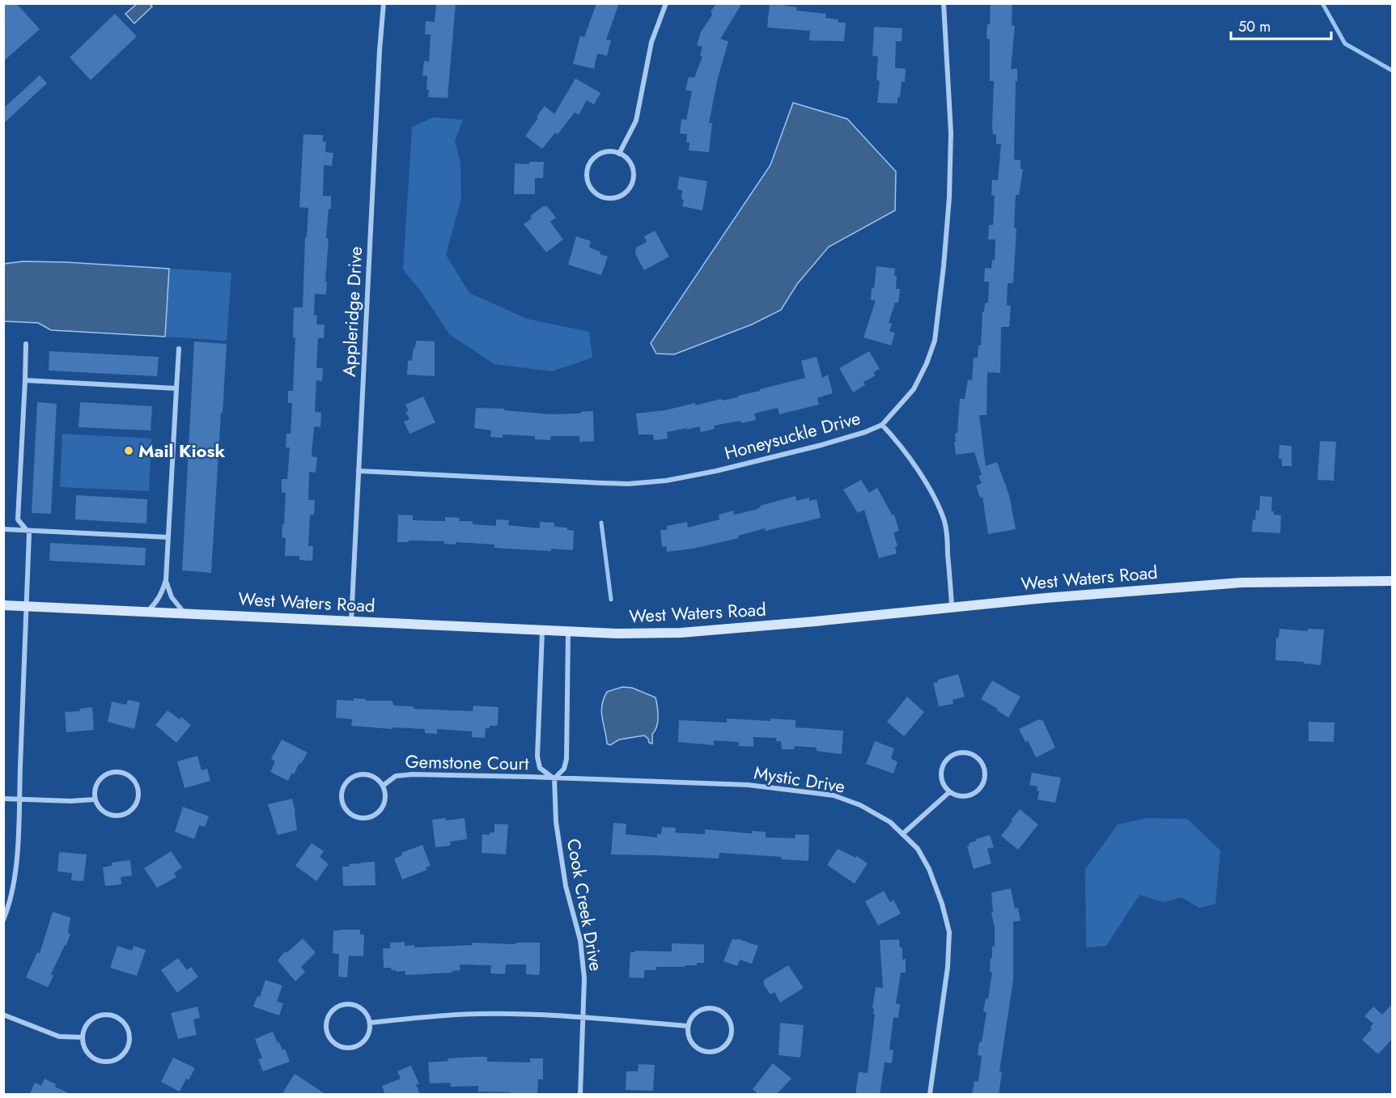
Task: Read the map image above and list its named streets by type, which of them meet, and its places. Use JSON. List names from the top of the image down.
{
  "streets": {
    "street": [
      "Appleridge Drive",
      "Honeysuckle Drive",
      "West Waters Road",
      "Gemstone Court",
      "Mystic Drive",
      "Cook Creek Drive"
    ]
  },
  "crossings": [
    ["Appleridge Drive", "Honeysuckle Drive"],
    ["Appleridge Drive", "West Waters Road"],
    ["Gemstone Court", "Mystic Drive"],
    ["Gemstone Court", "Cook Creek Drive"],
    ["Mystic Drive", "Cook Creek Drive"]
  ],
  "places": ["Mail Kiosk"],
  "scale_bar": "50 m"
}
